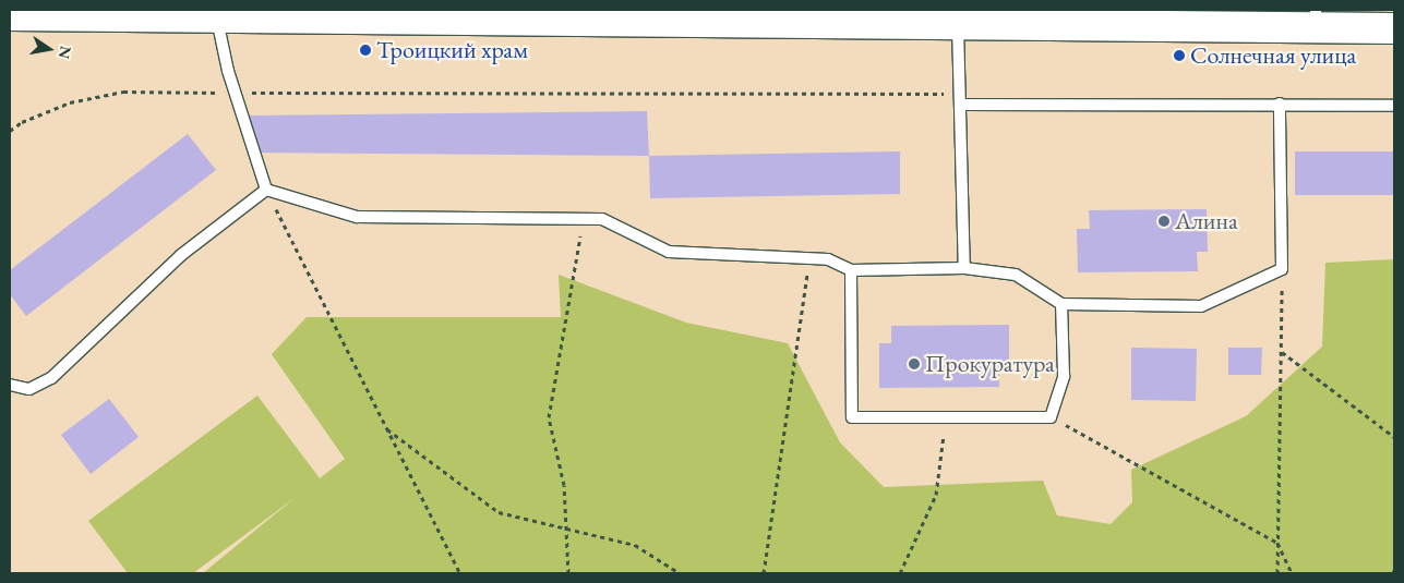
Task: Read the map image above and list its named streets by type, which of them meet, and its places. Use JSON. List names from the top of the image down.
{
  "places": [
    "Троицкий храм",
    "Солнечная улица",
    "Алина",
    "Прокуратура"
  ],
  "north": "right"
}
